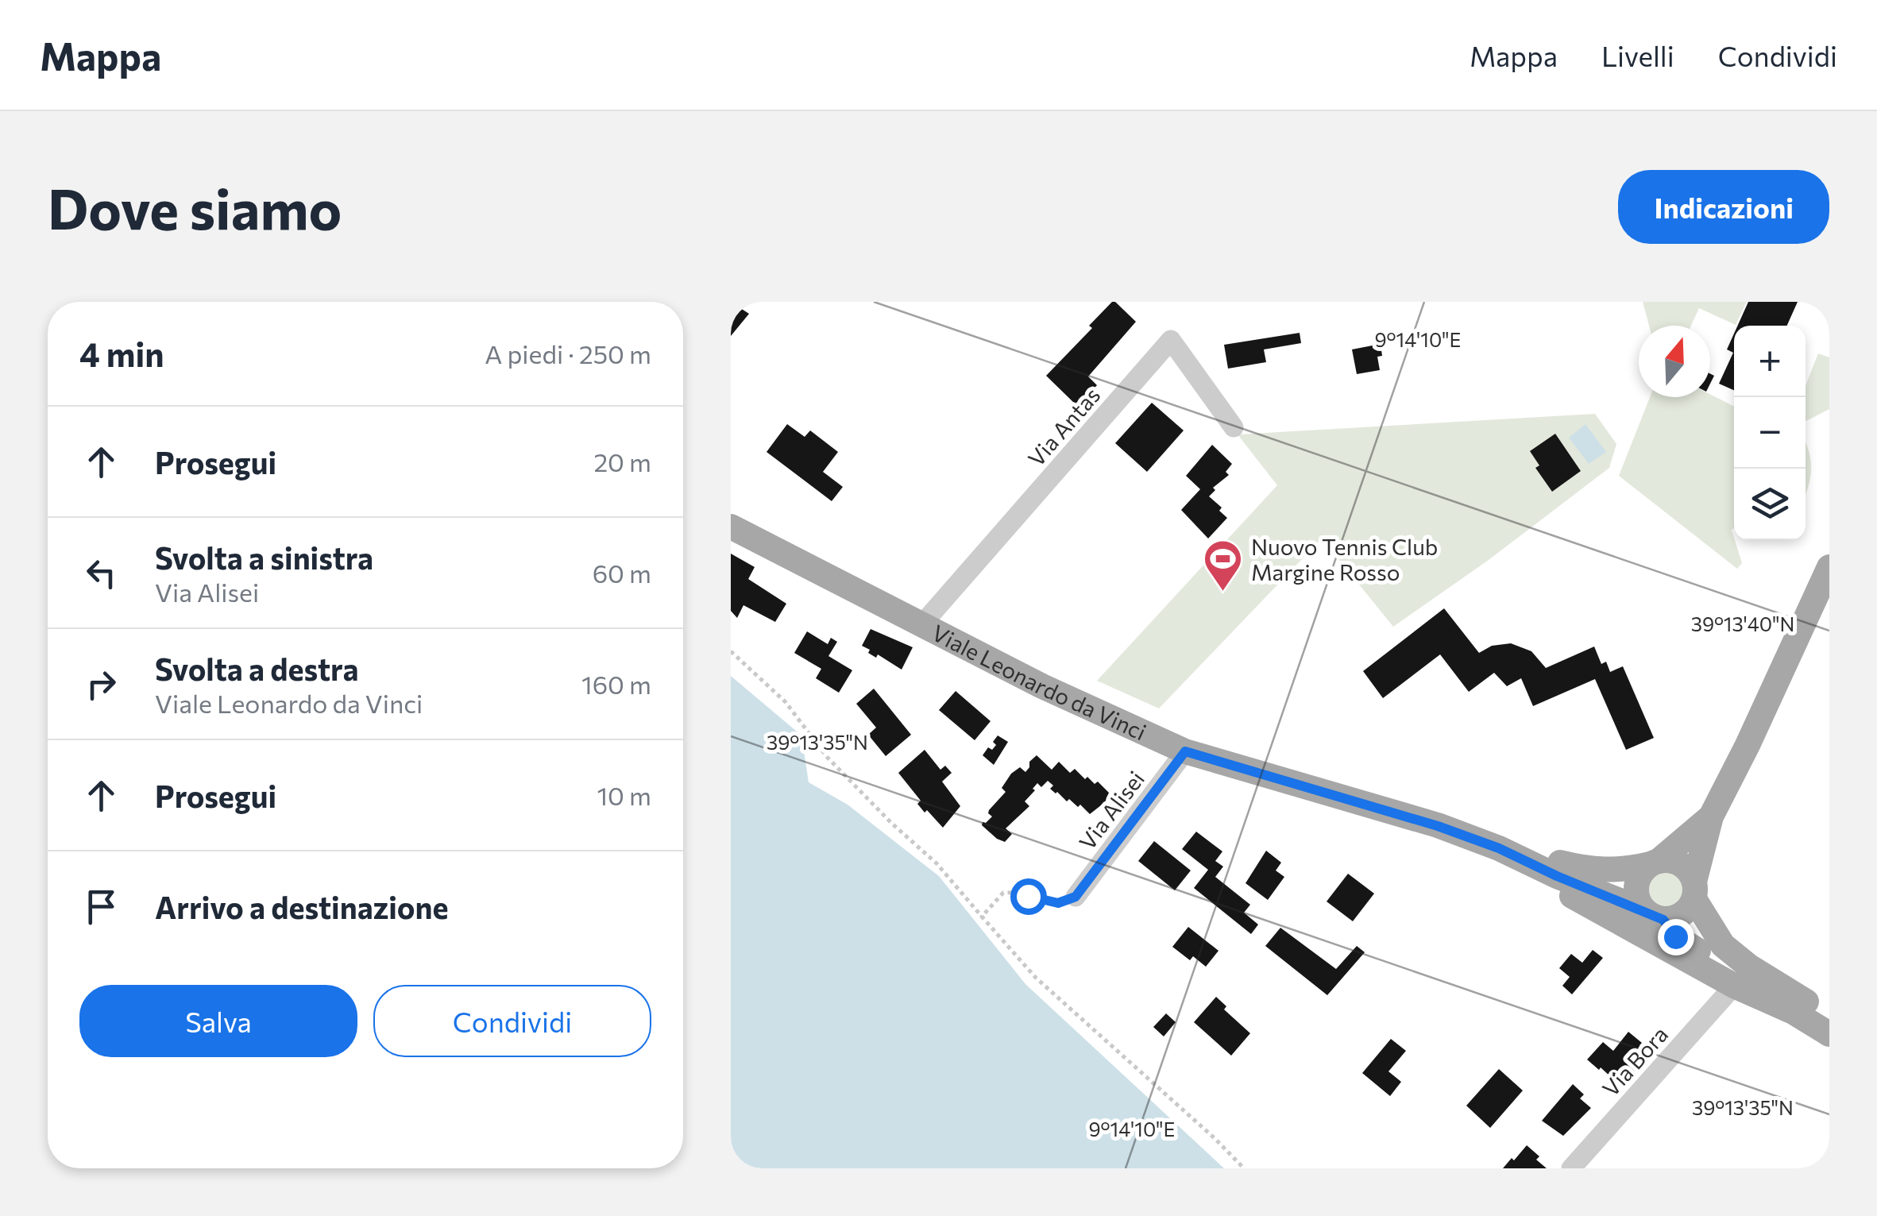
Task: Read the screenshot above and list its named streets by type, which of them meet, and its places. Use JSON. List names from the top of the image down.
{
  "streets": {
    "main road": ["Viale Leonardo da Vinci"],
    "street": ["Via Antas", "Via Alisei", "Via Bora"]
  },
  "crossings": [
    ["Via Antas", "Viale Leonardo da Vinci"],
    ["Viale Leonardo da Vinci", "Via Alisei"],
    ["Viale Leonardo da Vinci", "Via Bora"]
  ],
  "places": {
    "sports": ["Nuovo Tennis Club Margine Rosso"]
  },
  "north": "top",
  "page": {
    "header": "Mappa",
    "nav": ["Mappa", "Livelli", "Condividi"],
    "buttons": [
      "Indicazioni",
      ["Salva", "Condividi"]
    ],
    "title": "Dove siamo",
    "heading": ["4 min", "A piedi · 250 m"],
    "map_buttons": ["+", "−"],
    "list": [
      ["Prosegui", "20 m"],
      ["Svolta a sinistra", "Via Alisei", "60 m"],
      ["Svolta a destra", "Viale Leonardo da Vinci", "160 m"],
      ["Prosegui", "10 m"],
      "Arrivo a destinazione"
    ]
  },
  "coordinates": ["9°14'10\"E", "39°13'40\"N", "39°13'35\"N"]
}
